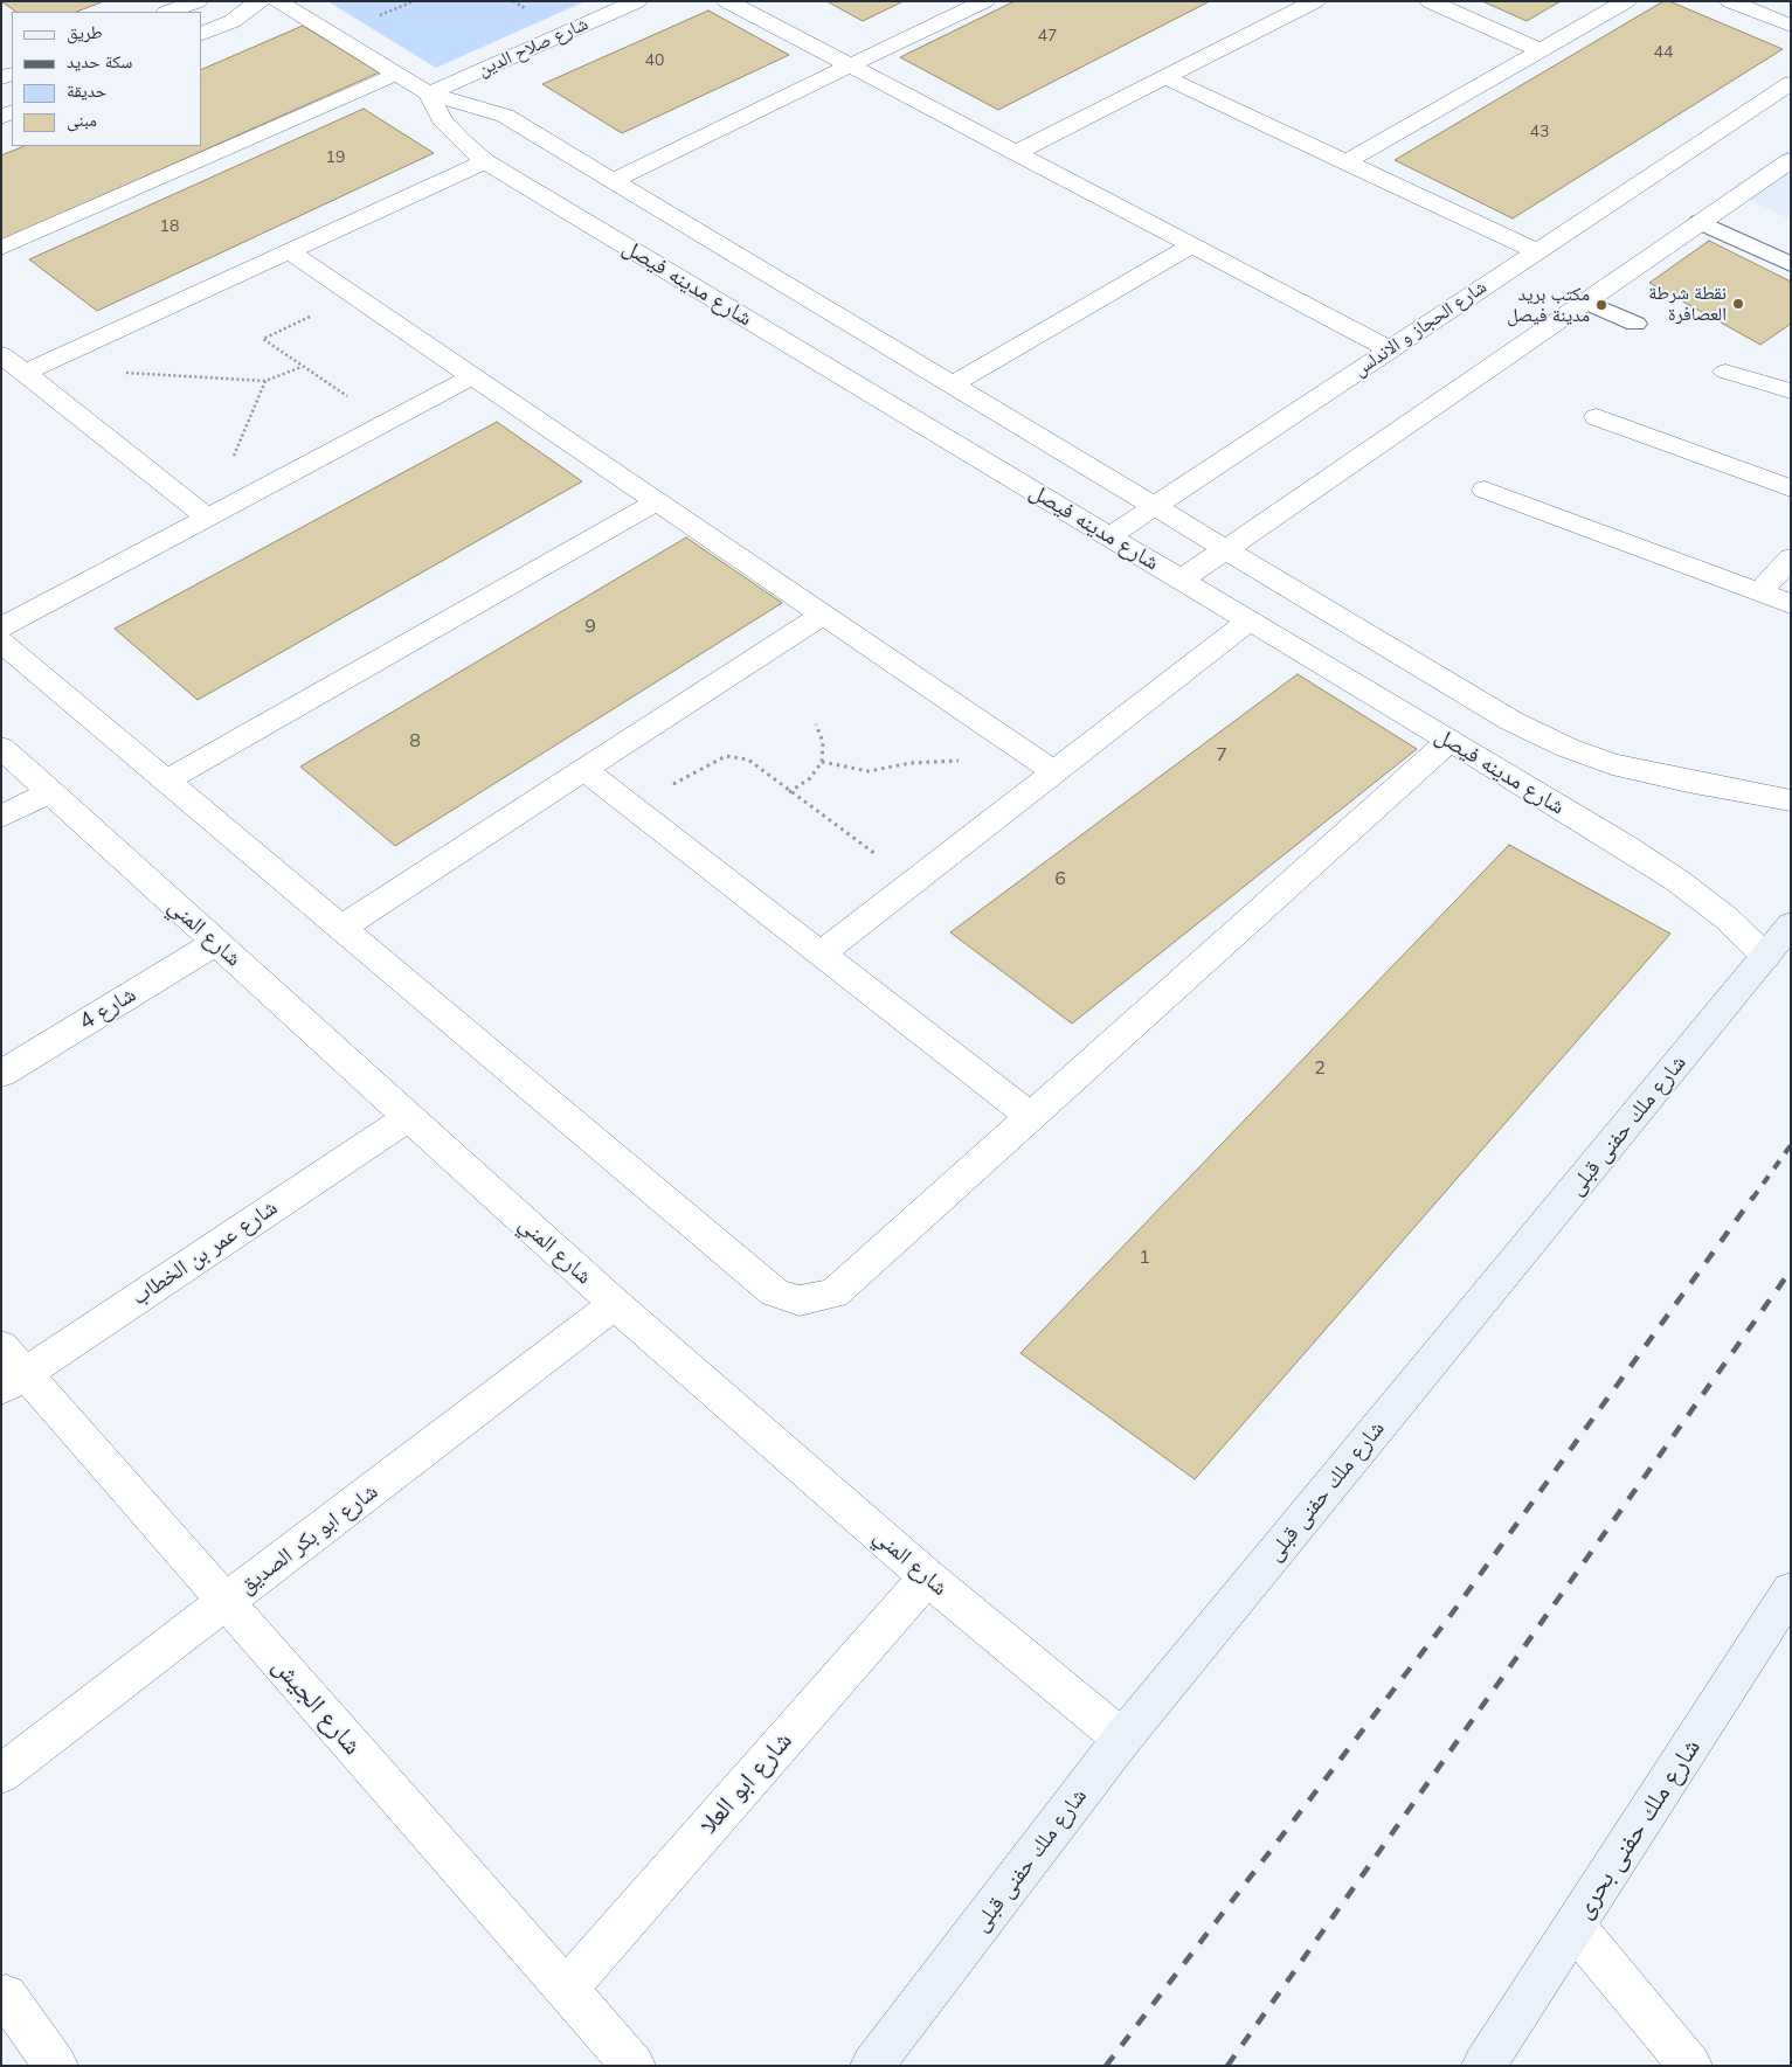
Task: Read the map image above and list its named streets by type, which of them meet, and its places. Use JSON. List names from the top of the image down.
{
  "streets": {
    "street": [
      "شارع صلاح الدين",
      "شارع مدينه فيصل",
      "شارع الحجاز و الاندلس",
      "شارع المني",
      "شارع 4",
      "شارع ملك حفنى قبلى",
      "شارع عمر بن الخطاب",
      "شارع ابو بكر الصديق",
      "شارع الجيش",
      "شارع ابو العلا",
      "شارع ملك حفنى بحرى"
    ]
  },
  "crossings": [
    ["شارع صلاح الدين", "شارع مدينه فيصل"],
    ["شارع مدينه فيصل", "شارع الحجاز و الاندلس"],
    ["شارع مدينه فيصل", "شارع ملك حفنى قبلى"],
    ["شارع المني", "شارع 4"],
    ["شارع المني", "شارع ملك حفنى قبلى"],
    ["شارع المني", "شارع عمر بن الخطاب"],
    ["شارع المني", "شارع ابو بكر الصديق"],
    ["شارع المني", "شارع ابو العلا"],
    ["شارع عمر بن الخطاب", "شارع الجيش"],
    ["شارع ابو بكر الصديق", "شارع الجيش"],
    ["شارع الجيش", "شارع ابو العلا"]
  ],
  "places": ["نقطة شرطة العصافرة", "مكتب بريد مدينة فيصل"],
  "house_numbers": [
    "47",
    "44",
    "40",
    "43",
    "19",
    "18",
    "9",
    "8",
    "7",
    "6",
    "2",
    "1"
  ],
  "legend": [
    "طريق",
    "سكة حديد",
    "حديقة",
    "مبنى"
  ]
}
